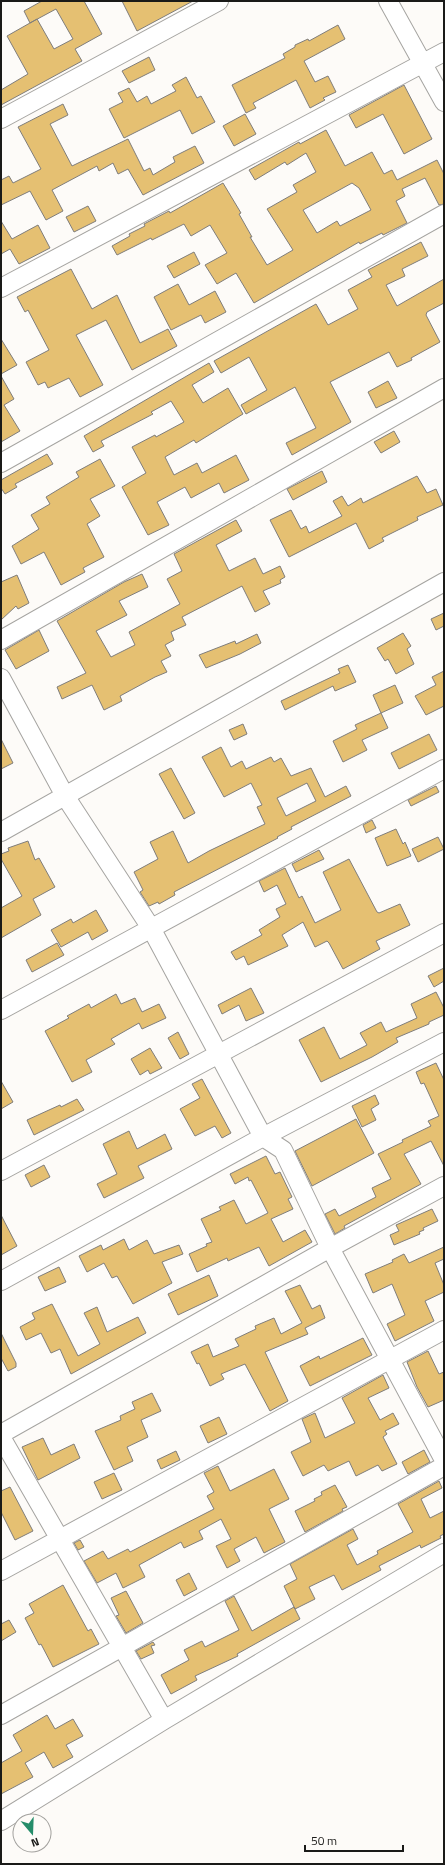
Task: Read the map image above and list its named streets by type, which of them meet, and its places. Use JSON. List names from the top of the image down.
{
  "scale_bar": "50 m",
  "north": "bottom"
}
